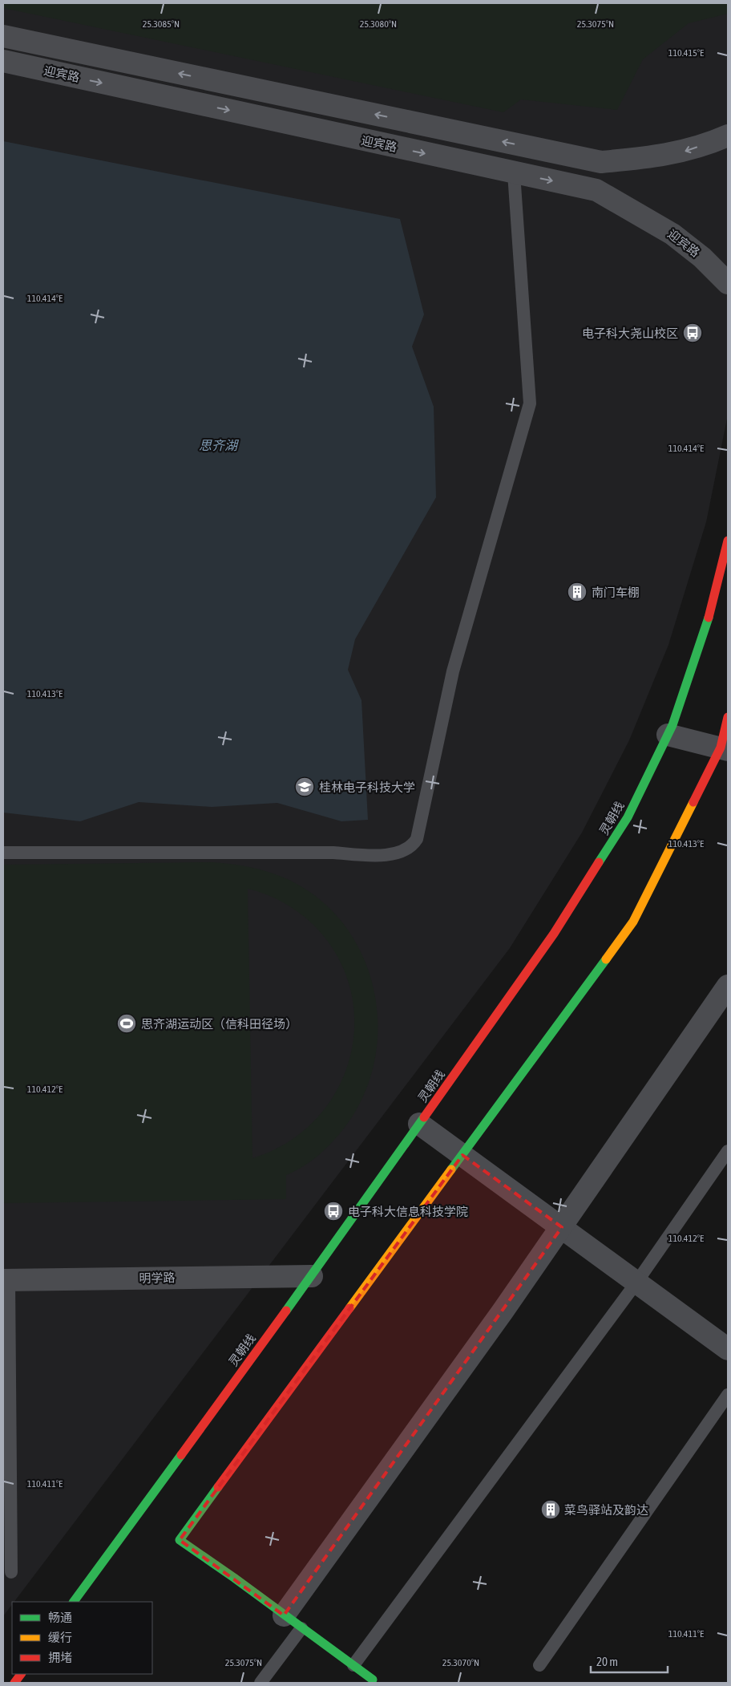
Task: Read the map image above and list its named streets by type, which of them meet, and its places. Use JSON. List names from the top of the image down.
{
  "streets": {
    "main road": ["灵朝线"],
    "street": ["迎宾路", "明学路"]
  },
  "crossings": [
    ["灵朝线", "明学路"]
  ],
  "water": ["思齐湖"],
  "places": {
    "bus stop": ["电子科大尧山校区", "电子科大信息科技学院"],
    "building": ["南门车棚", "菜鸟驿站及韵达"],
    "school or university": ["桂林电子科技大学"],
    "sports": ["思齐湖运动区（信科田径场）"]
  },
  "legend": ["畅通", "缓行", "拥堵"],
  "scale_bar": "20 m",
  "coordinates": [
    "25.3085°N",
    "25.3080°N",
    "25.3075°N",
    "110.415°E",
    "110.414°E",
    "110.413°E",
    "110.412°E",
    "110.411°E",
    "25.3070°N"
  ]
}
